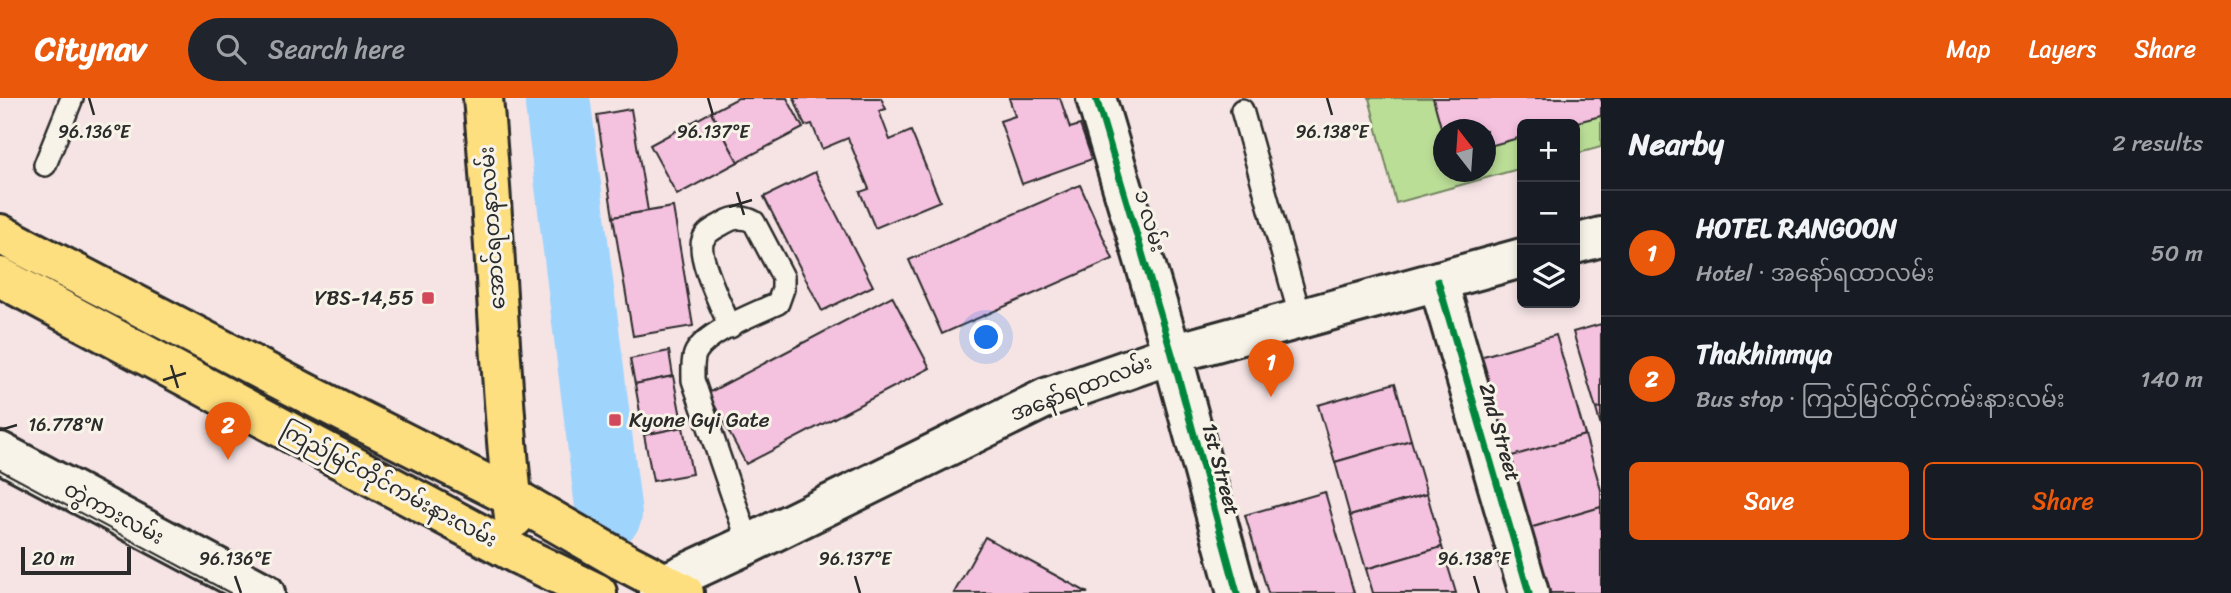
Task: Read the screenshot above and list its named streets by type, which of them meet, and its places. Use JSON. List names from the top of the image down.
{
  "streets": {
    "main road": [
      "၁ လမ်း",
      "အောင်ရတနာလမ်း",
      "အနော်ရထာလမ်း",
      "2nd Street",
      "1st Street",
      "ကြည်မြင်တိုင်ကမ်းနားလမ်း",
      "တွဲကားလမ်း"
    ]
  },
  "crossings": [
    ["၁ လမ်း", "အနော်ရထာလမ်း"],
    ["၁ လမ်း", "1st Street"],
    ["အောင်ရတနာလမ်း", "ကြည်မြင်တိုင်ကမ်းနားလမ်း"],
    ["အနော်ရထာလမ်း", "2nd Street"],
    ["အနော်ရထာလမ်း", "1st Street"],
    ["အနော်ရထာလမ်း", "ကြည်မြင်တိုင်ကမ်းနားလမ်း"]
  ],
  "places": {
    "transit": ["YBS-14,55", "Kyone Gyi Gate"]
  },
  "scale_bar": "20 m",
  "north": "top",
  "page": {
    "header": "Citynav",
    "search": "Search here",
    "nav": ["Map", "Layers", "Share"],
    "heading": ["Nearby", "2 results"],
    "map_buttons": ["+", "−"],
    "list": [
      {
        "mark": "1",
        "name": "HOTEL RANGOON",
        "note": "Hotel · အနော်ရထာလမ်း",
        "value": "50 m"
      },
      {
        "mark": "2",
        "name": "Thakhinmya",
        "note": "Bus stop · ကြည်မြင်တိုင်ကမ်းနားလမ်း",
        "value": "140 m"
      }
    ],
    "pins": ["1", "2"],
    "buttons": ["Save", "Share"],
    "scale": "20 m"
  },
  "coordinates": [
    "96.136°E",
    "96.137°E",
    "96.138°E",
    "16.778°N"
  ]
}
